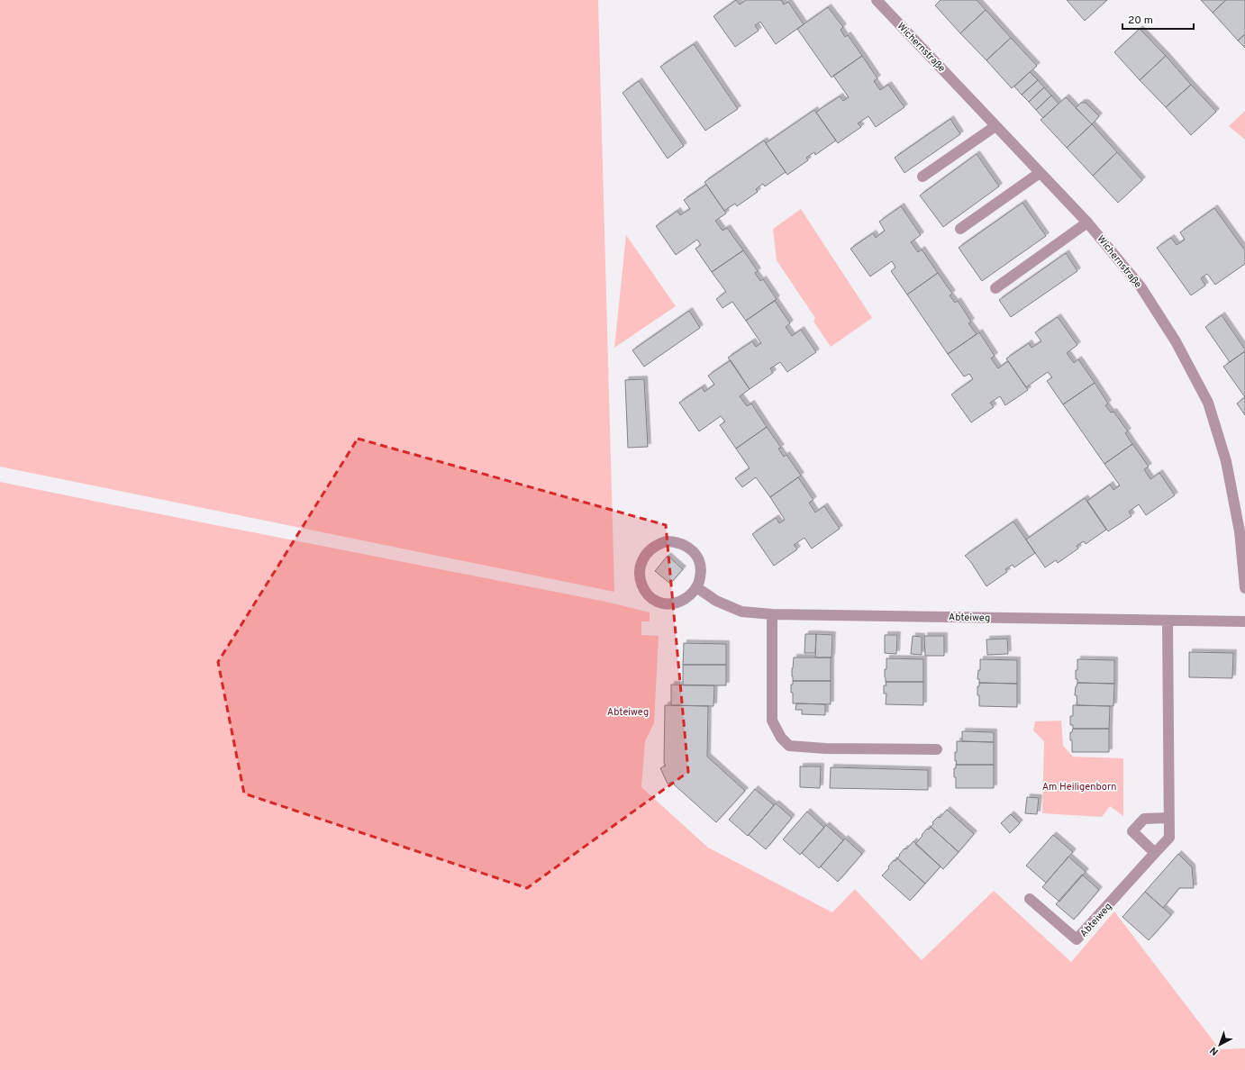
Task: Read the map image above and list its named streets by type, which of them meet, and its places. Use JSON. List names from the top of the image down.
{
  "streets": {
    "street": ["Wichernstraße", "Abteiweg"]
  },
  "parks": ["Abteiweg", "Am Heiligenborn"],
  "scale_bar": "20 m",
  "north": "bottom left"
}
